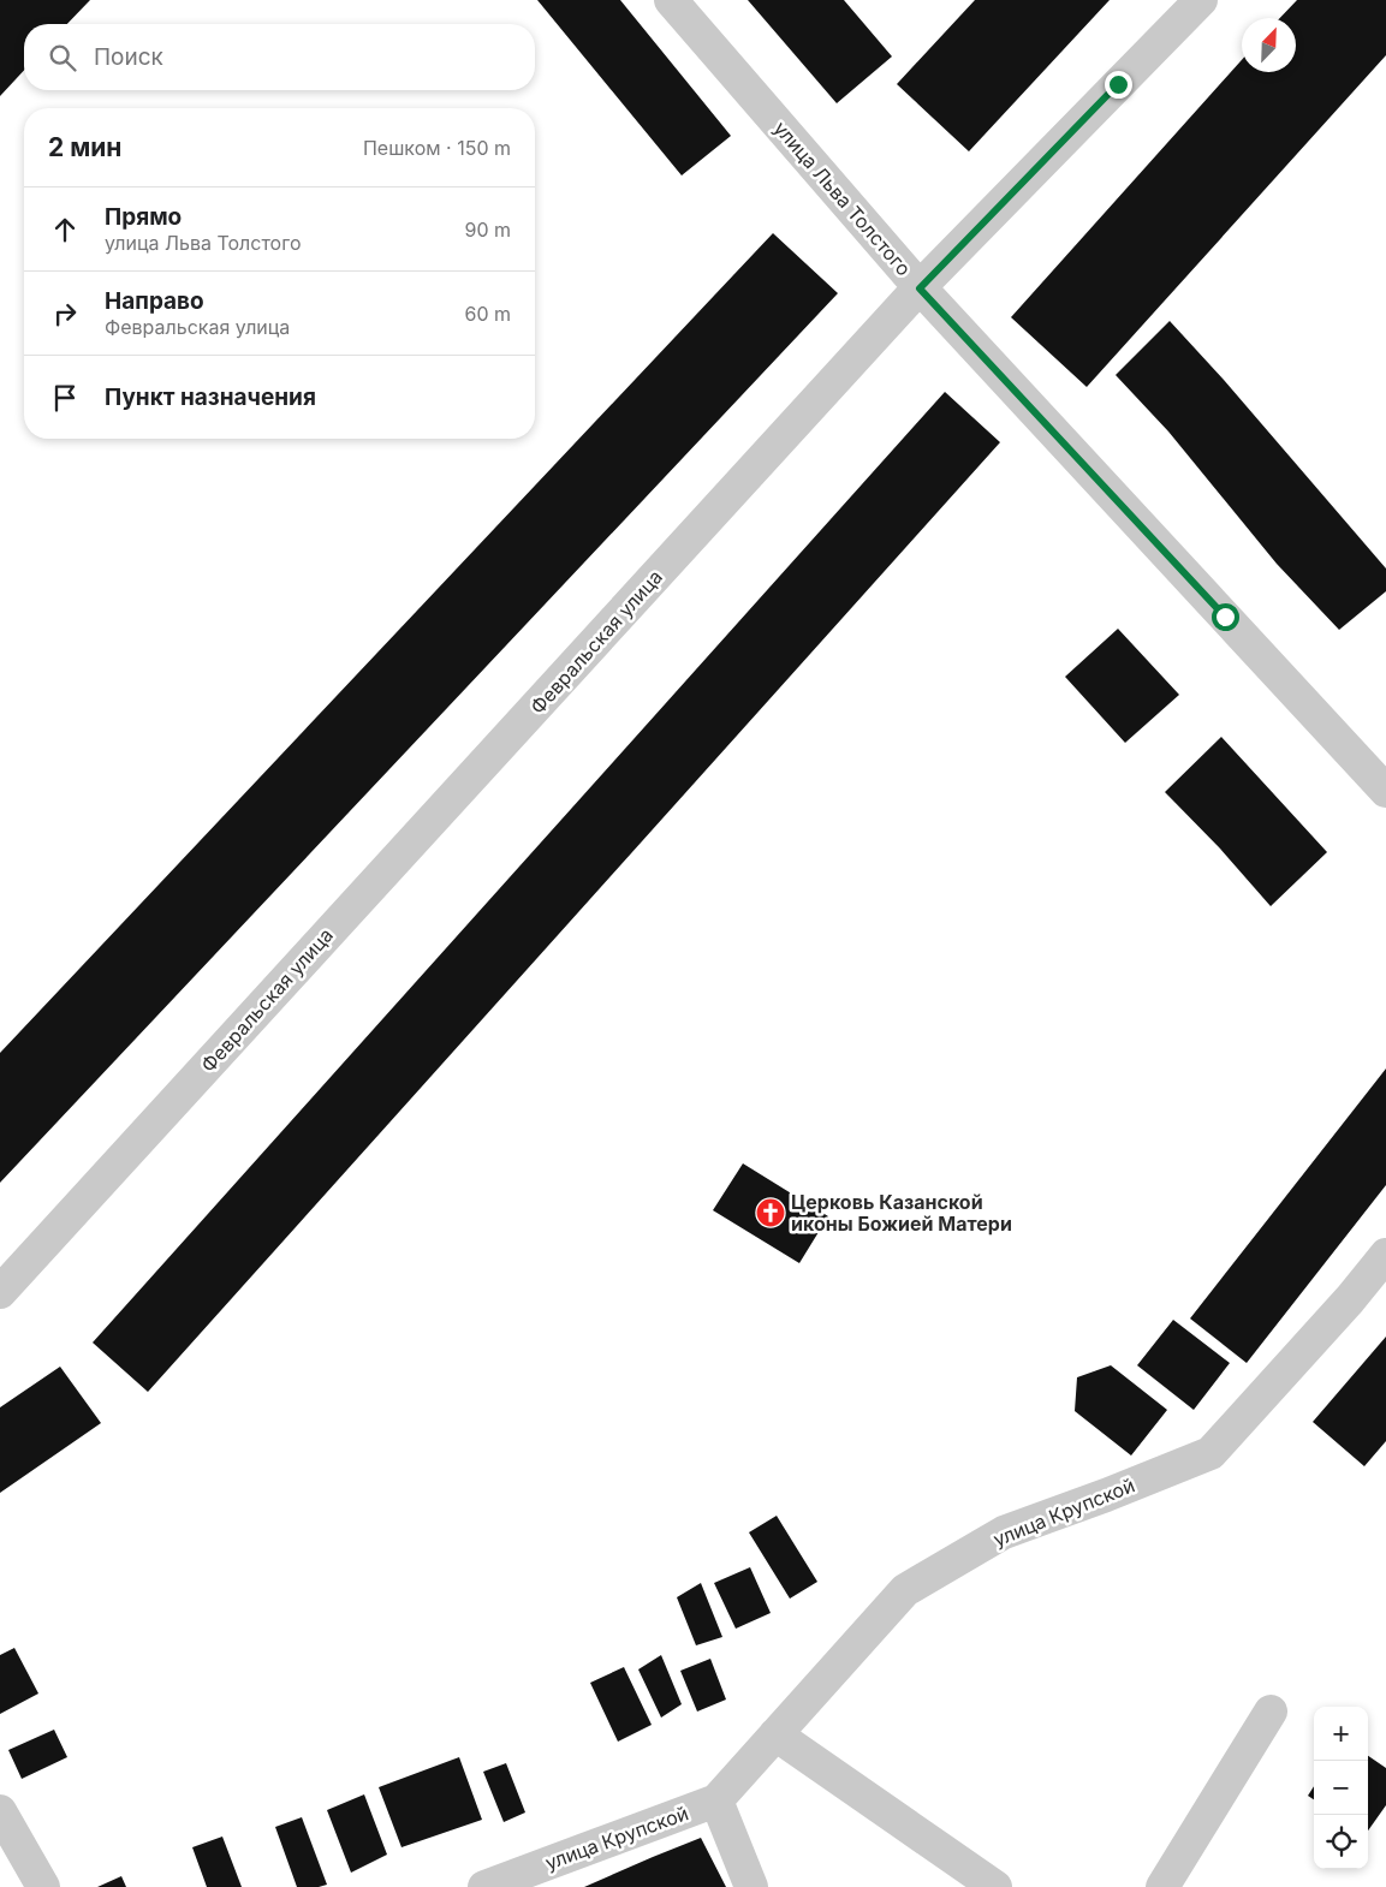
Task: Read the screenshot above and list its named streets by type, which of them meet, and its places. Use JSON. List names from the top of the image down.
{
  "streets": {
    "street": ["улица Льва Толстого", "Февральская улица", "улица Крупской"]
  },
  "crossings": [
    ["улица Льва Толстого", "Февральская улица"]
  ],
  "places": {
    "church": ["Церковь Казанской иконы Божией Матери"]
  },
  "north": "top right",
  "page": {
    "search": "Поиск",
    "heading": ["2 мин", "Пешком · 150 m"],
    "list": [
      ["Прямо", "улица Льва Толстого", "90 m"],
      ["Направо", "Февральская улица", "60 m"],
      "Пункт назначения"
    ],
    "map_buttons": ["+", "−"]
  }
}
